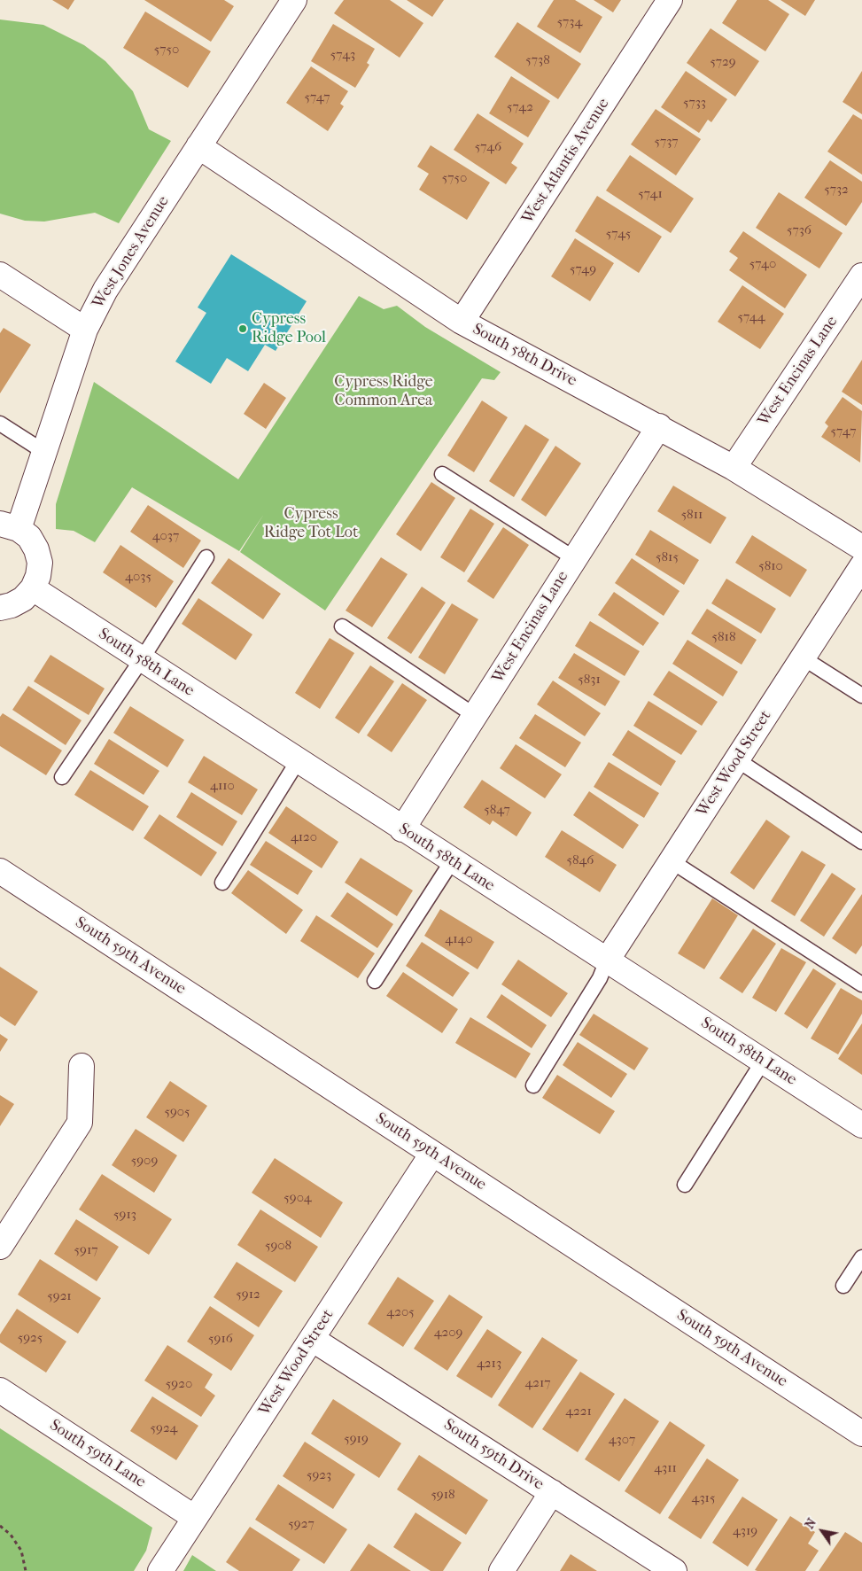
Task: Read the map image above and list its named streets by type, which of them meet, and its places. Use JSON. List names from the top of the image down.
{
  "streets": {
    "street": [
      "West Atlantis Avenue",
      "West Jones Avenue",
      "South 58th Drive",
      "West Encinas Lane",
      "South 58th Lane",
      "West Wood Street",
      "South 59th Avenue",
      "South 59th Lane",
      "South 59th Drive"
    ]
  },
  "crossings": [
    ["West Atlantis Avenue", "South 58th Drive"],
    ["West Jones Avenue", "South 58th Drive"],
    ["South 58th Drive", "West Encinas Lane"],
    ["West Encinas Lane", "South 58th Lane"],
    ["South 58th Lane", "West Wood Street"],
    ["West Wood Street", "South 59th Avenue"],
    ["West Wood Street", "South 59th Lane"],
    ["West Wood Street", "South 59th Drive"]
  ],
  "parks": ["Cypress Ridge Common Area", "Cypress Ridge Tot Lot"],
  "places": ["Cypress Ridge Pool"],
  "house_numbers": [
    "5734",
    "5750",
    "5743",
    "5738",
    "5729",
    "5747",
    "5733",
    "5742",
    "5737",
    "5746",
    "5750",
    "5732",
    "5741",
    "5736",
    "5745",
    "5740",
    "5749",
    "5744",
    "5747",
    "5811",
    "4037",
    "5815",
    "5810",
    "4035",
    "5818",
    "5831",
    "4110",
    "5847",
    "4120",
    "5846",
    "4140",
    "5905",
    "5909",
    "5904",
    "5913",
    "5908",
    "5917",
    "5912",
    "5921",
    "4205",
    "4209",
    "5925",
    "5916",
    "4213",
    "4217",
    "5920",
    "4221",
    "5924",
    "5919",
    "4307",
    "4311",
    "5923",
    "5918",
    "4315",
    "5927",
    "4319"
  ],
  "north": "top left"
}
